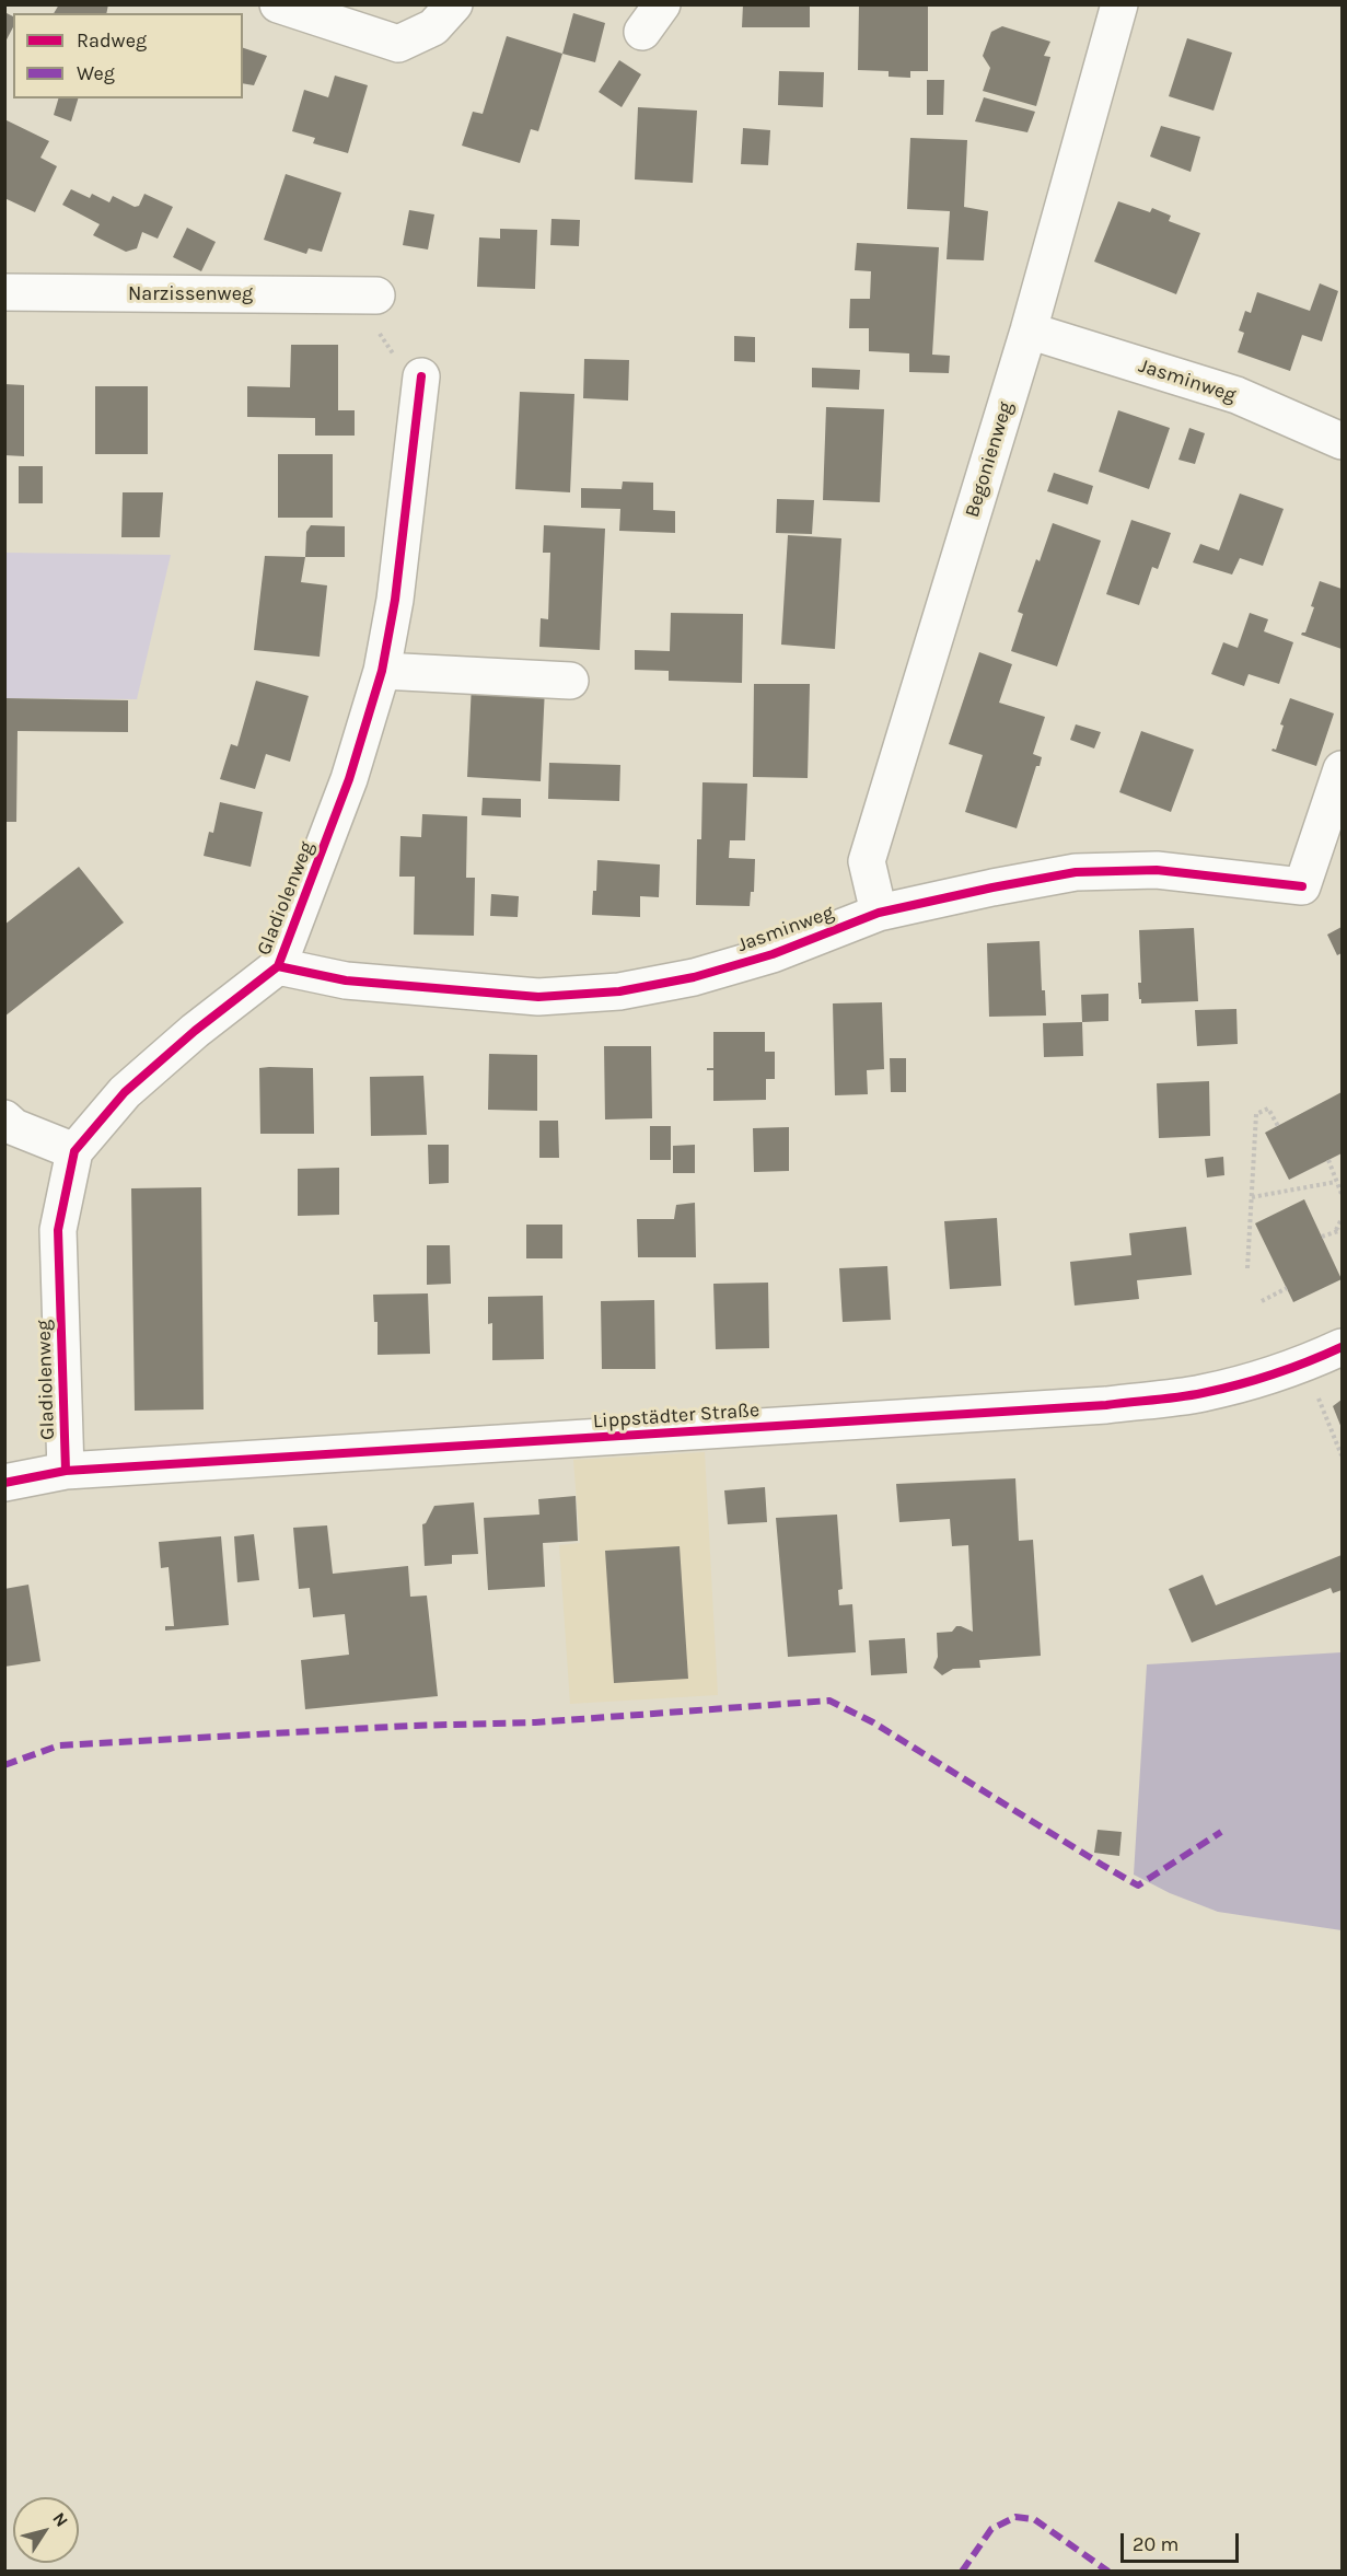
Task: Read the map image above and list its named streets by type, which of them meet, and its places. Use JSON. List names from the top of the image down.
{
  "streets": {
    "street": [
      "Narzissenweg",
      "Jasminweg",
      "Begonienweg",
      "Gladiolenweg",
      "Lippstädter Straße"
    ]
  },
  "crossings": [
    ["Jasminweg", "Begonienweg"],
    ["Jasminweg", "Gladiolenweg"],
    ["Gladiolenweg", "Lippstädter Straße"]
  ],
  "legend": ["Radweg", "Weg"],
  "scale_bar": "20 m",
  "north": "top right"
}
